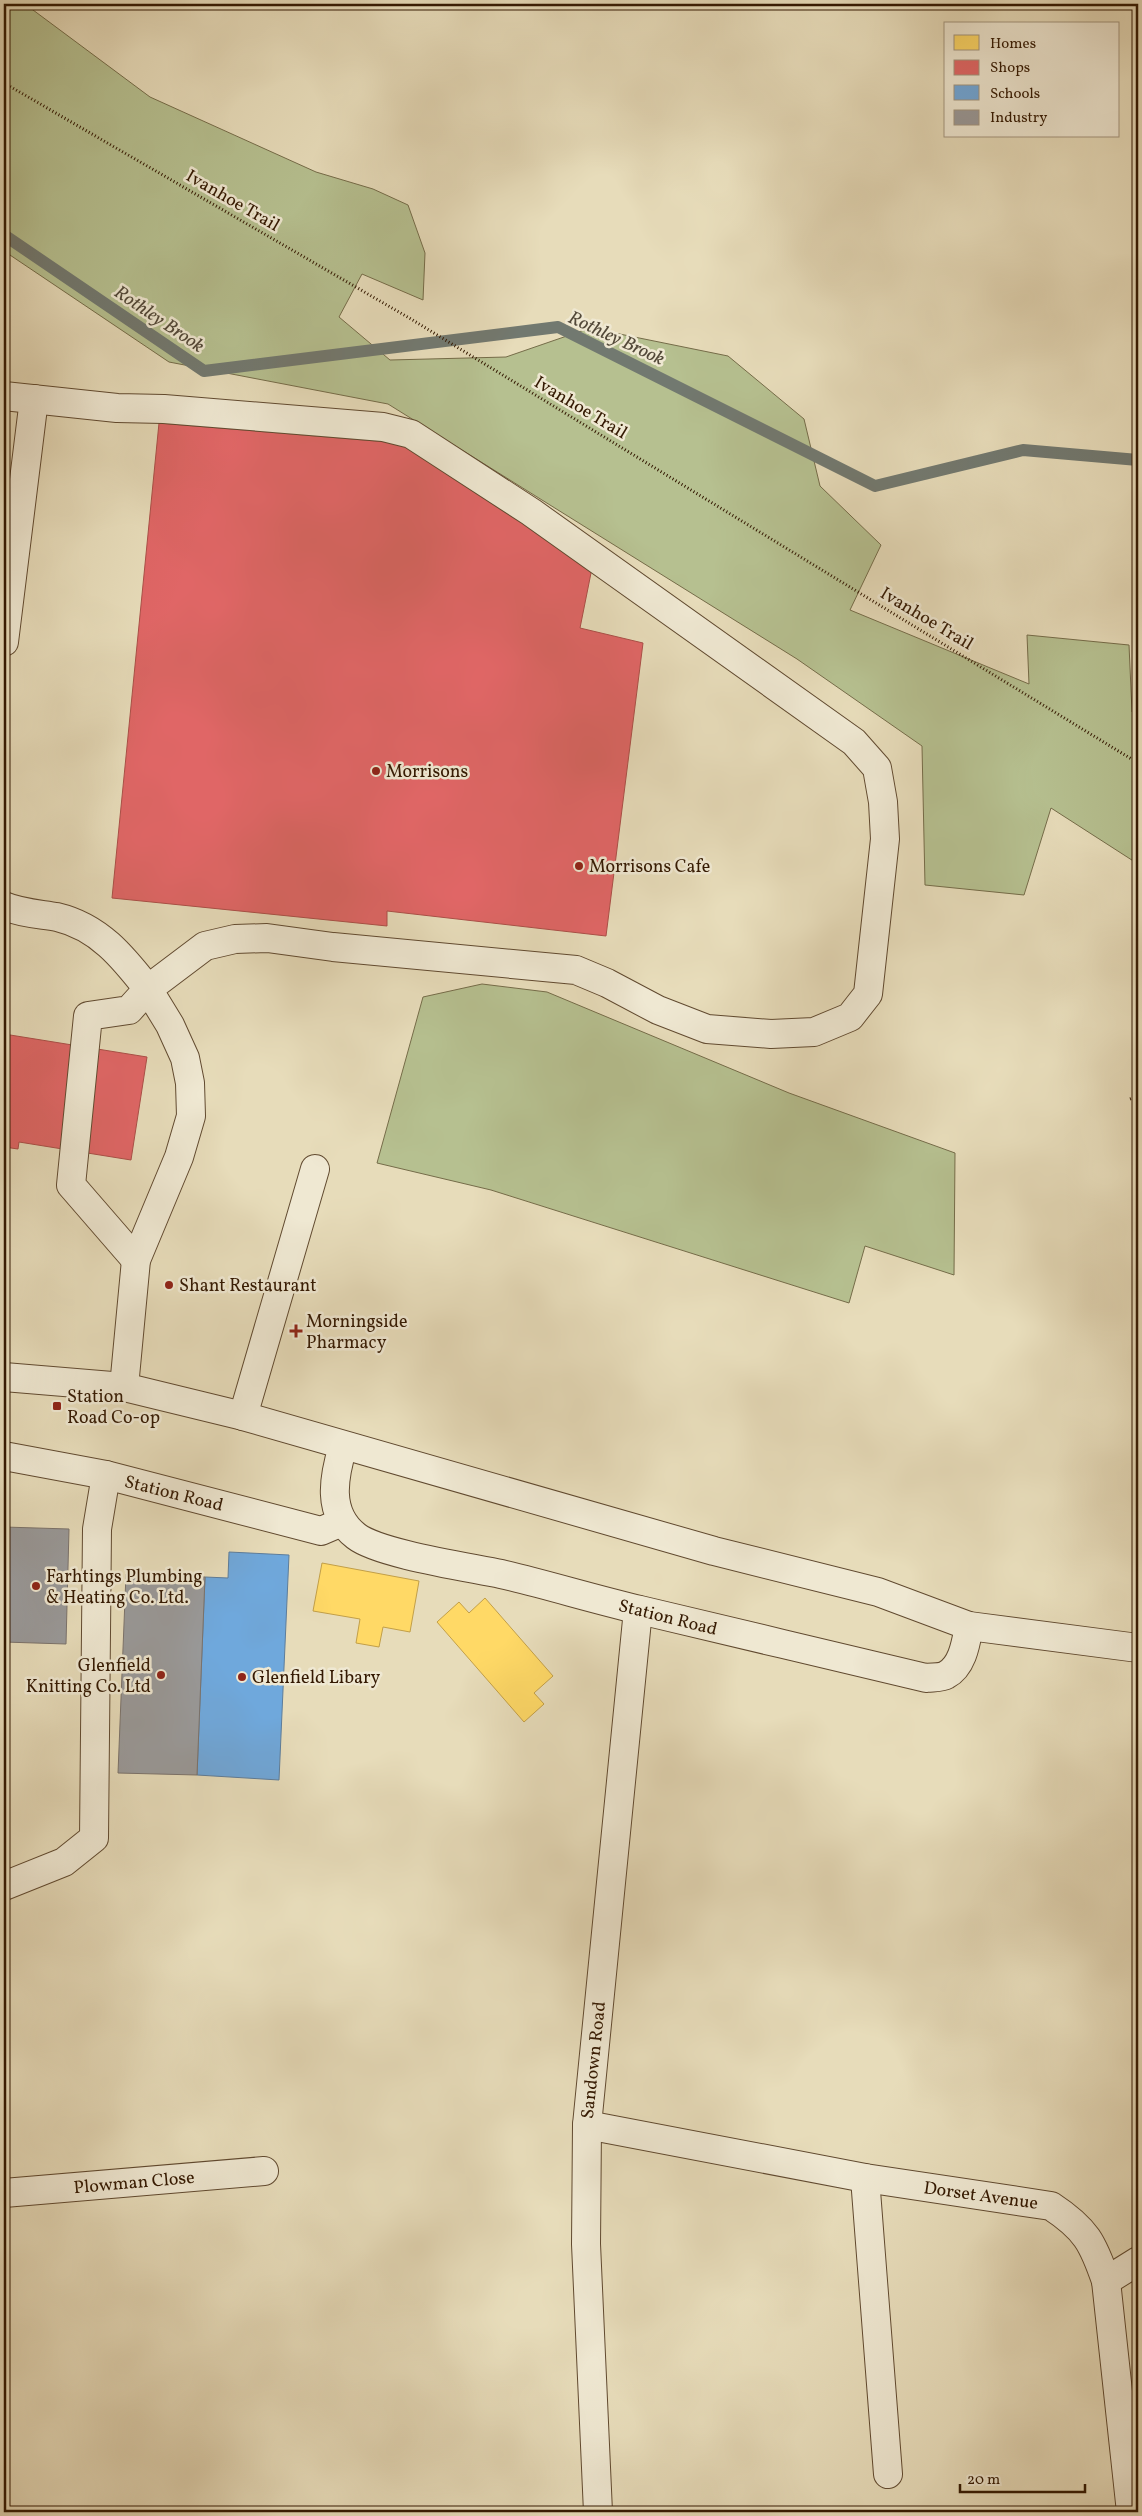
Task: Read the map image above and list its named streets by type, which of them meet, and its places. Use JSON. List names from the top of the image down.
{
  "streets": {
    "street": [
      "Station Road",
      "Sandown Road",
      "Plowman Close",
      "Dorset Avenue"
    ],
    "path": ["Ivanhoe Trail"]
  },
  "crossings": [
    ["Station Road", "Sandown Road"],
    ["Sandown Road", "Dorset Avenue"]
  ],
  "water": ["Rothley Brook"],
  "places": {
    "other": [
      "Morrisons",
      "Morrisons Cafe",
      "Shant Restaurant",
      "Farhtings Plumbing & Heating Co. Ltd.",
      "Glenfield Knitting Co. Ltd",
      "Glenfield Libary"
    ],
    "health": ["Morningside Pharmacy"],
    "transit": ["Station Road Co-op"]
  },
  "legend": [
    "Homes",
    "Shops",
    "Schools",
    "Industry"
  ],
  "scale_bar": "20 m"
}
